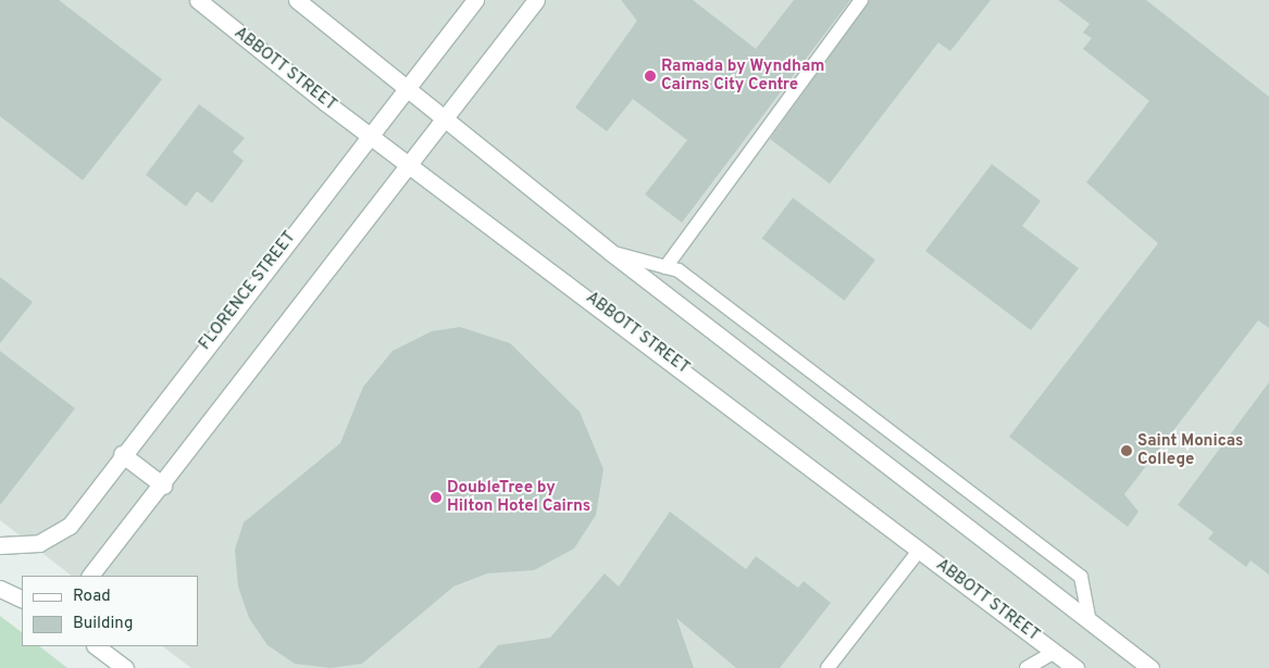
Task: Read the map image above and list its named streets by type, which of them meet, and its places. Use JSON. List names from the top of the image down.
{
  "streets": {
    "street": ["ABBOTT STREET", "FLORENCE STREET"]
  },
  "crossings": [
    ["ABBOTT STREET", "FLORENCE STREET"]
  ],
  "places": ["Ramada by Wyndham Cairns City Centre", "Saint Monicas College", "DoubleTree by Hilton Hotel Cairns"],
  "legend": ["Road", "Building"]
}
